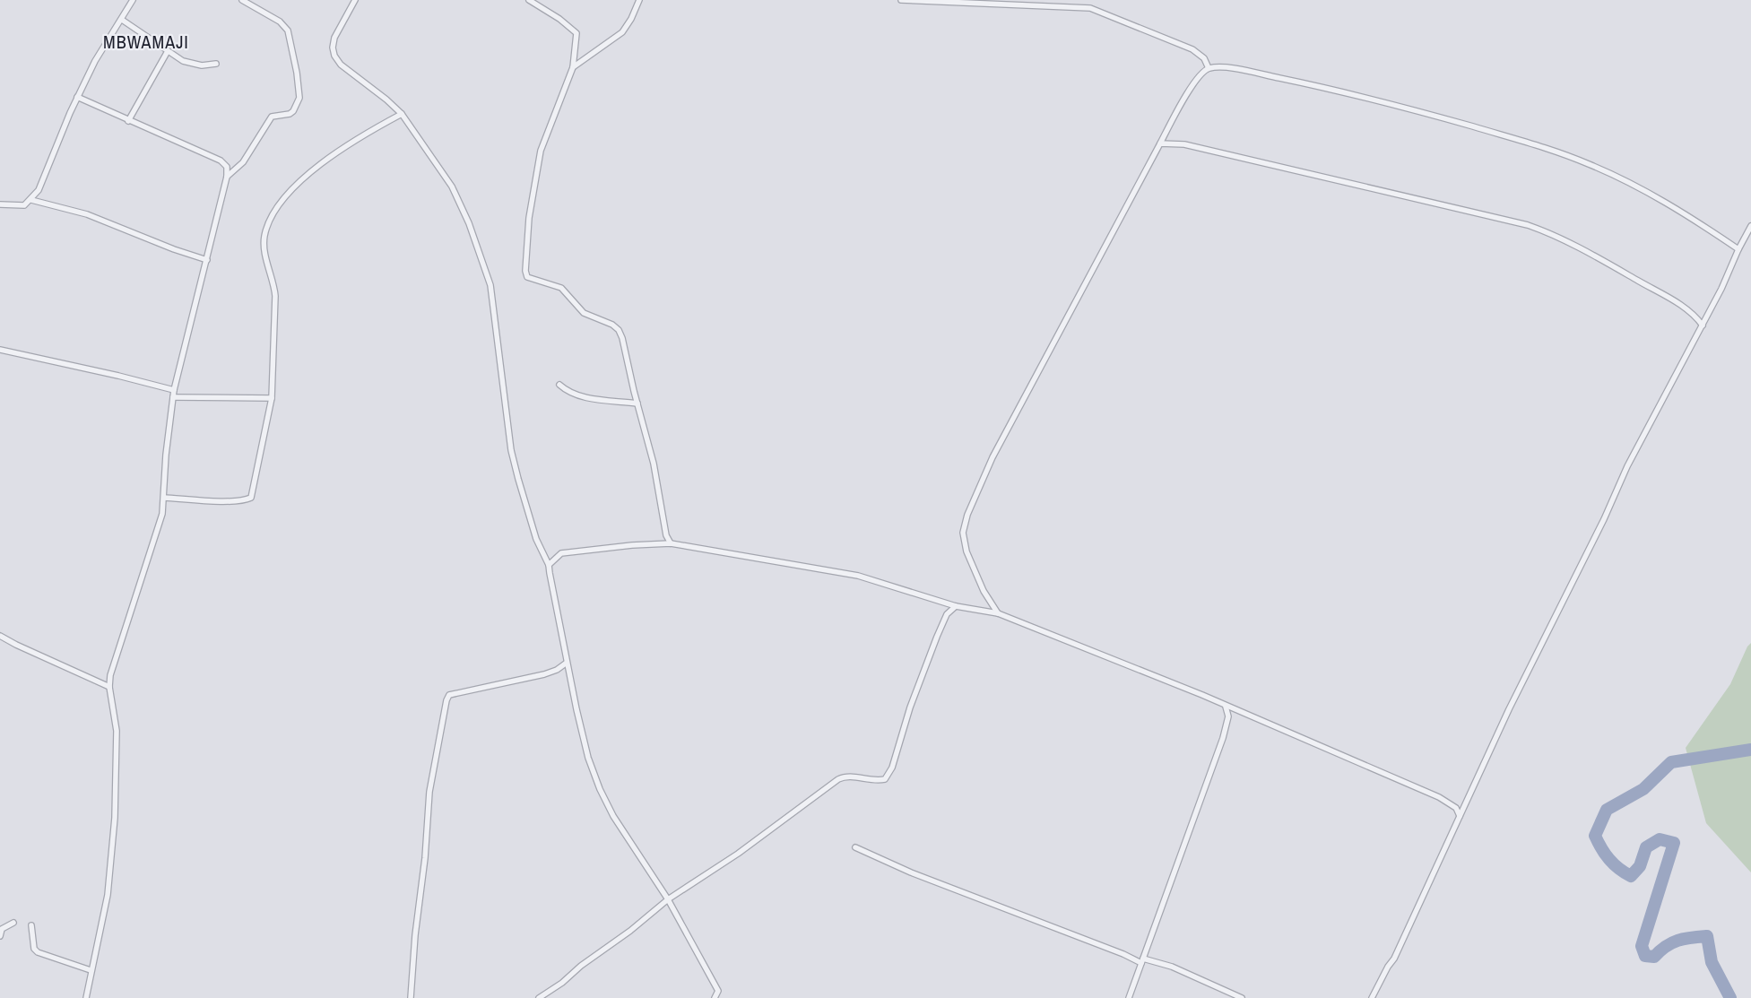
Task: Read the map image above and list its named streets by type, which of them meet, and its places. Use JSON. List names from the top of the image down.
{
  "districts": ["MBWAMAJI"]
}
